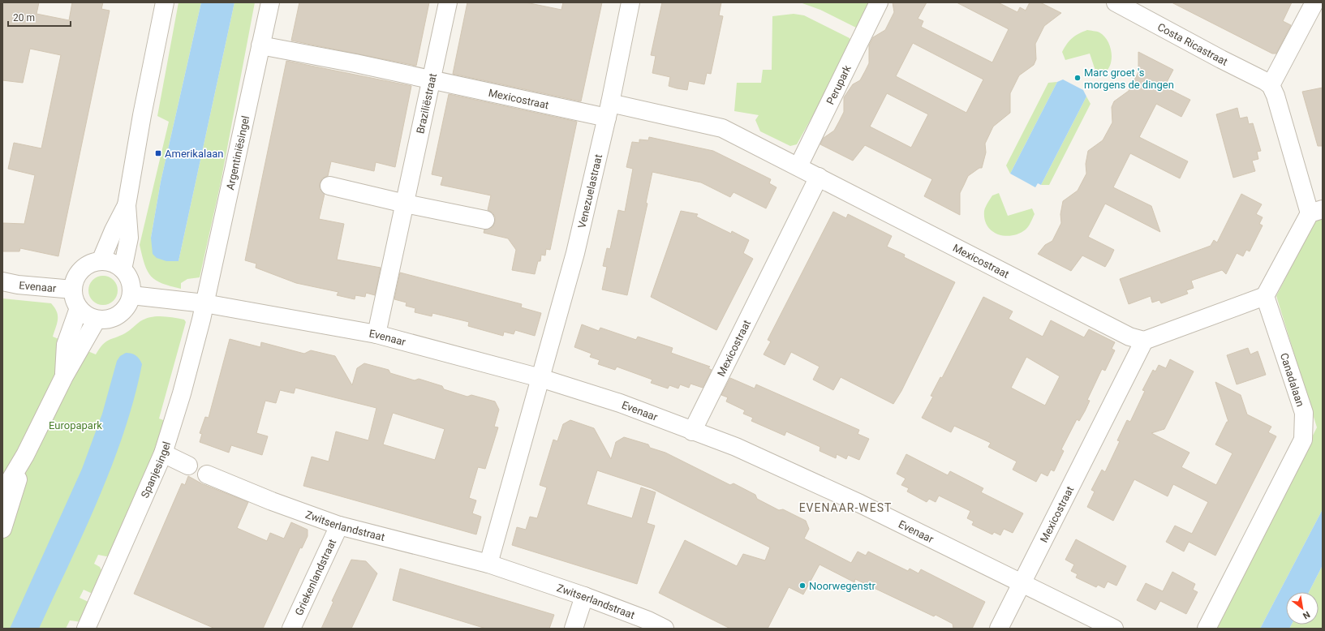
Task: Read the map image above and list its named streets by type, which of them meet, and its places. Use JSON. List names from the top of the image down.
{
  "streets": {
    "street": [
      "Costa Ricastraat",
      "Perupark",
      "Mexicostraat",
      "Braziliëstraat",
      "Argentiniësingel",
      "Venezuelastraat",
      "Evenaar",
      "Canadalaan",
      "Spanjesingel",
      "Zwitserlandstraat",
      "Griekenlandstraat"
    ]
  },
  "crossings": [
    ["Perupark", "Mexicostraat"],
    ["Mexicostraat", "Braziliëstraat"],
    ["Mexicostraat", "Argentiniësingel"],
    ["Mexicostraat", "Venezuelastraat"],
    ["Mexicostraat", "Evenaar"],
    ["Braziliëstraat", "Evenaar"],
    ["Argentiniësingel", "Evenaar"],
    ["Argentiniësingel", "Spanjesingel"],
    ["Venezuelastraat", "Evenaar"],
    ["Evenaar", "Spanjesingel"],
    ["Zwitserlandstraat", "Griekenlandstraat"]
  ],
  "districts": ["EVENAAR-WEST"],
  "parks": ["Europapark"],
  "places": {
    "other": ["Marc groet 's morgens de dingen", "Noorwegenstr"],
    "transit": ["Amerikalaan"]
  },
  "scale_bar": "20 m",
  "north": "bottom right"
}
